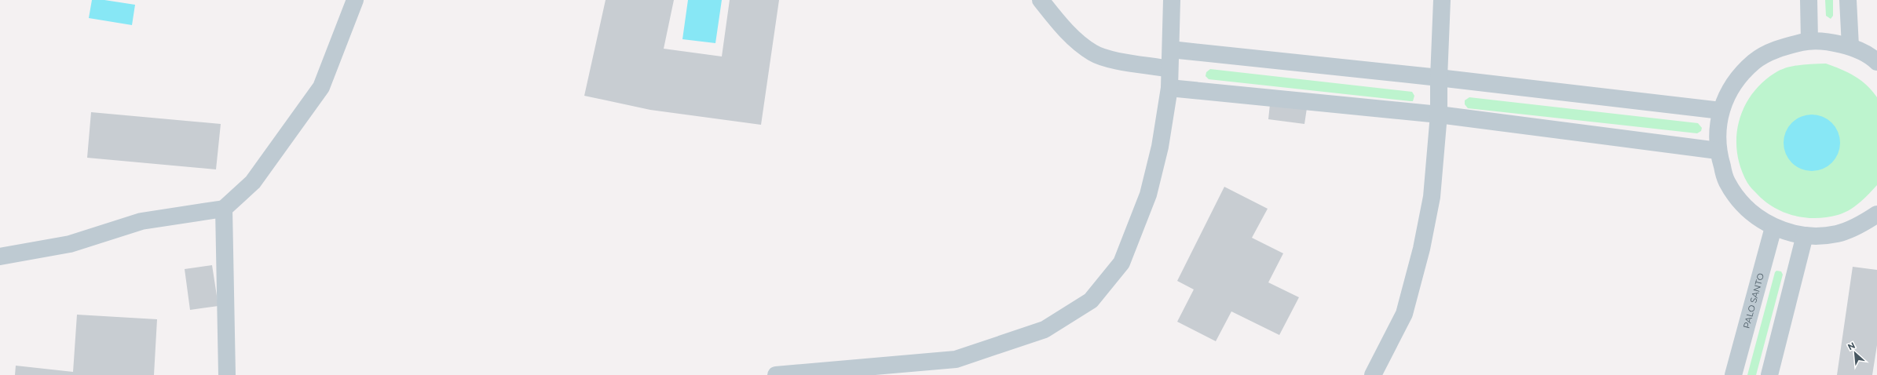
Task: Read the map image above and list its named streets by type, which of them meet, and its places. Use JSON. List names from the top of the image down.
{
  "streets": {
    "street": ["PALO SANTO"]
  },
  "north": "top left"
}
